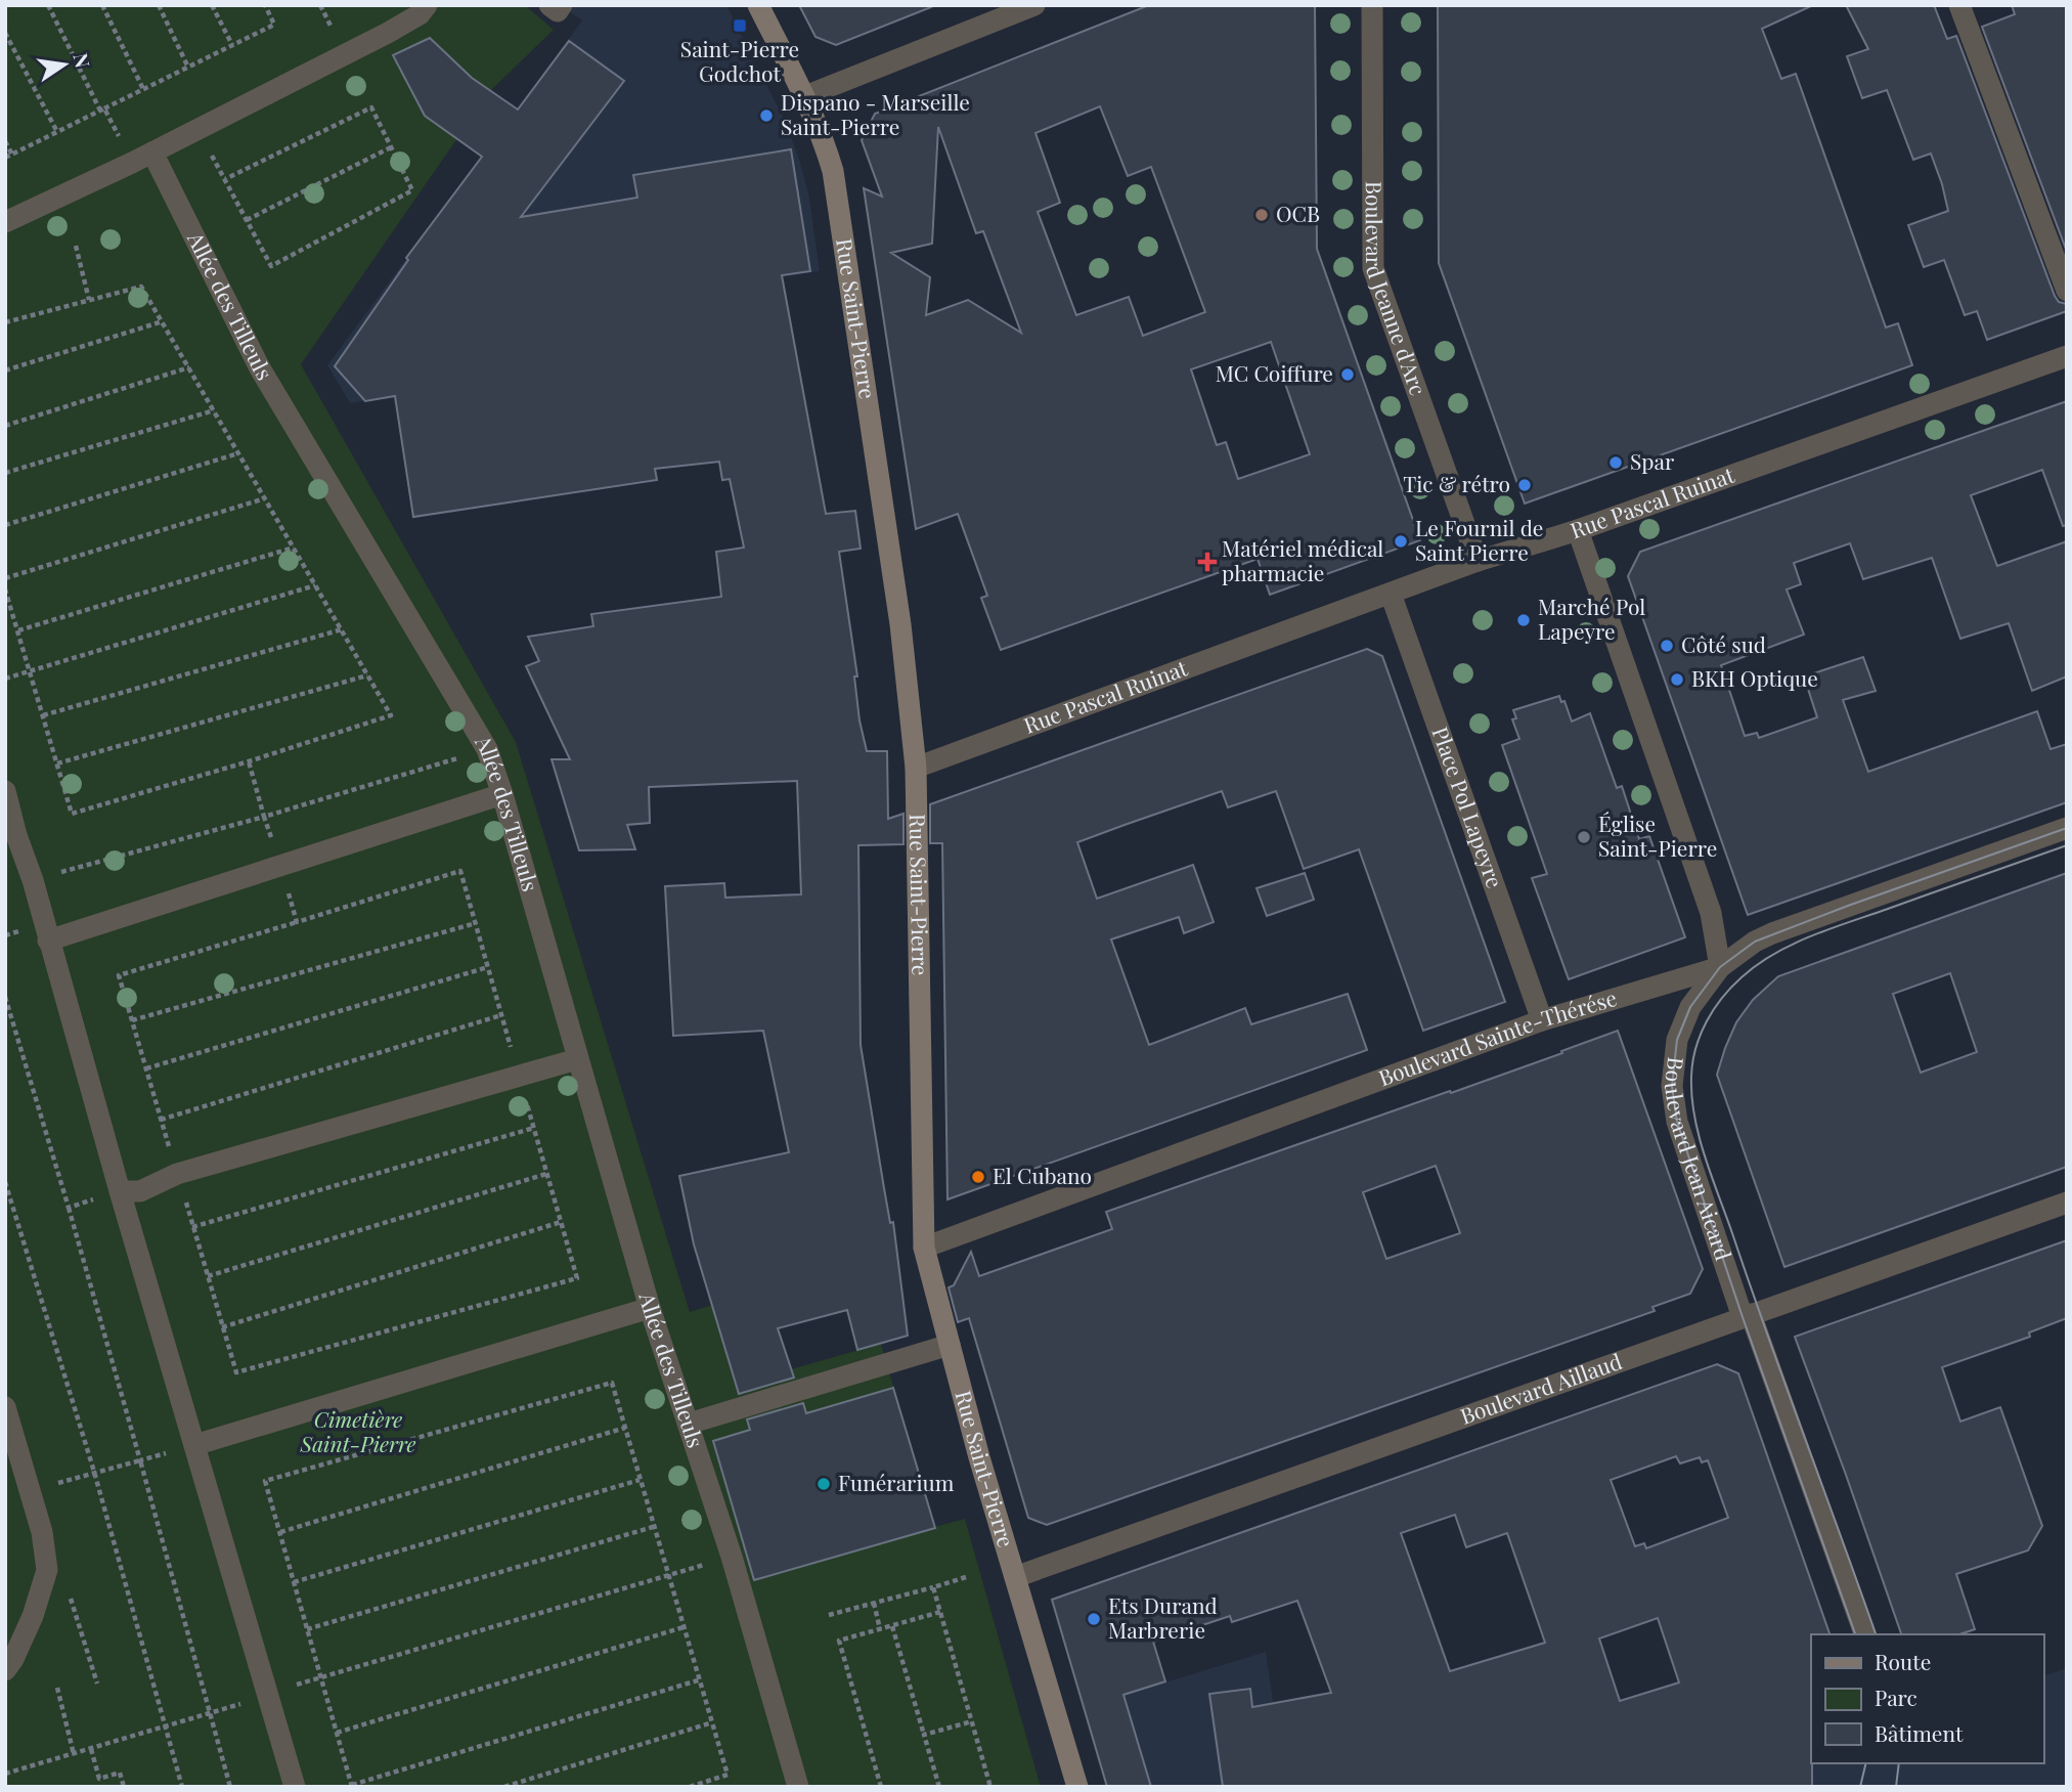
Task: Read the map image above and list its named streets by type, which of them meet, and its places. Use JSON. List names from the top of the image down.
{
  "streets": {
    "main road": ["Rue Saint-Pierre"],
    "street": [
      "Boulevard Jeanne d'Arc",
      "Allée des Tilleuls",
      "Rue Pascal Ruinat",
      "Place Pol Lapeyre",
      "Boulevard Sainte-Thérése",
      "Boulevard Jean Aicard",
      "Boulevard Aillaud"
    ]
  },
  "crossings": [
    ["Boulevard Jeanne d'Arc", "Rue Pascal Ruinat"],
    ["Rue Saint-Pierre", "Rue Pascal Ruinat"],
    ["Rue Saint-Pierre", "Boulevard Sainte-Thérése"],
    ["Rue Saint-Pierre", "Boulevard Aillaud"],
    ["Rue Pascal Ruinat", "Place Pol Lapeyre"],
    ["Place Pol Lapeyre", "Boulevard Sainte-Thérése"],
    ["Boulevard Sainte-Thérése", "Boulevard Jean Aicard"],
    ["Boulevard Jean Aicard", "Boulevard Aillaud"]
  ],
  "parks": ["Cimetière Saint-Pierre"],
  "places": {
    "transit": ["Saint-Pierre Godchot"],
    "other": [
      "Dispano - Marseille Saint-Pierre",
      "OCB",
      "MC Coiffure",
      "Spar",
      "Tic & rétro",
      "Le Fournil de Saint Pierre",
      "Marché Pol Lapeyre",
      "Côté sud",
      "BKH Optique",
      "Église Saint-Pierre",
      "El Cubano",
      "Funérarium",
      "Ets Durand Marbrerie"
    ],
    "health": ["Matériel médical pharmacie"]
  },
  "legend": ["Route", "Parc", "Bâtiment"],
  "north": "right"
}
